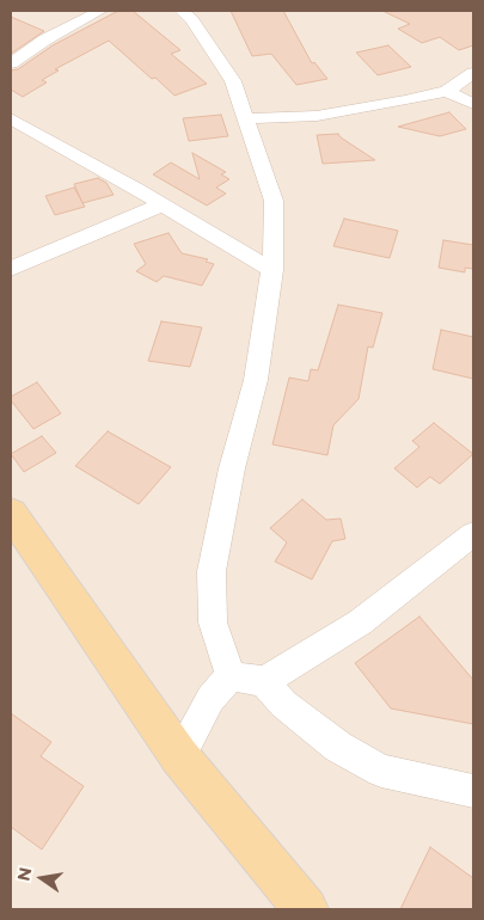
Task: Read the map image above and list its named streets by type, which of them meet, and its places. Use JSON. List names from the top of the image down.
{
  "north": "left"
}
